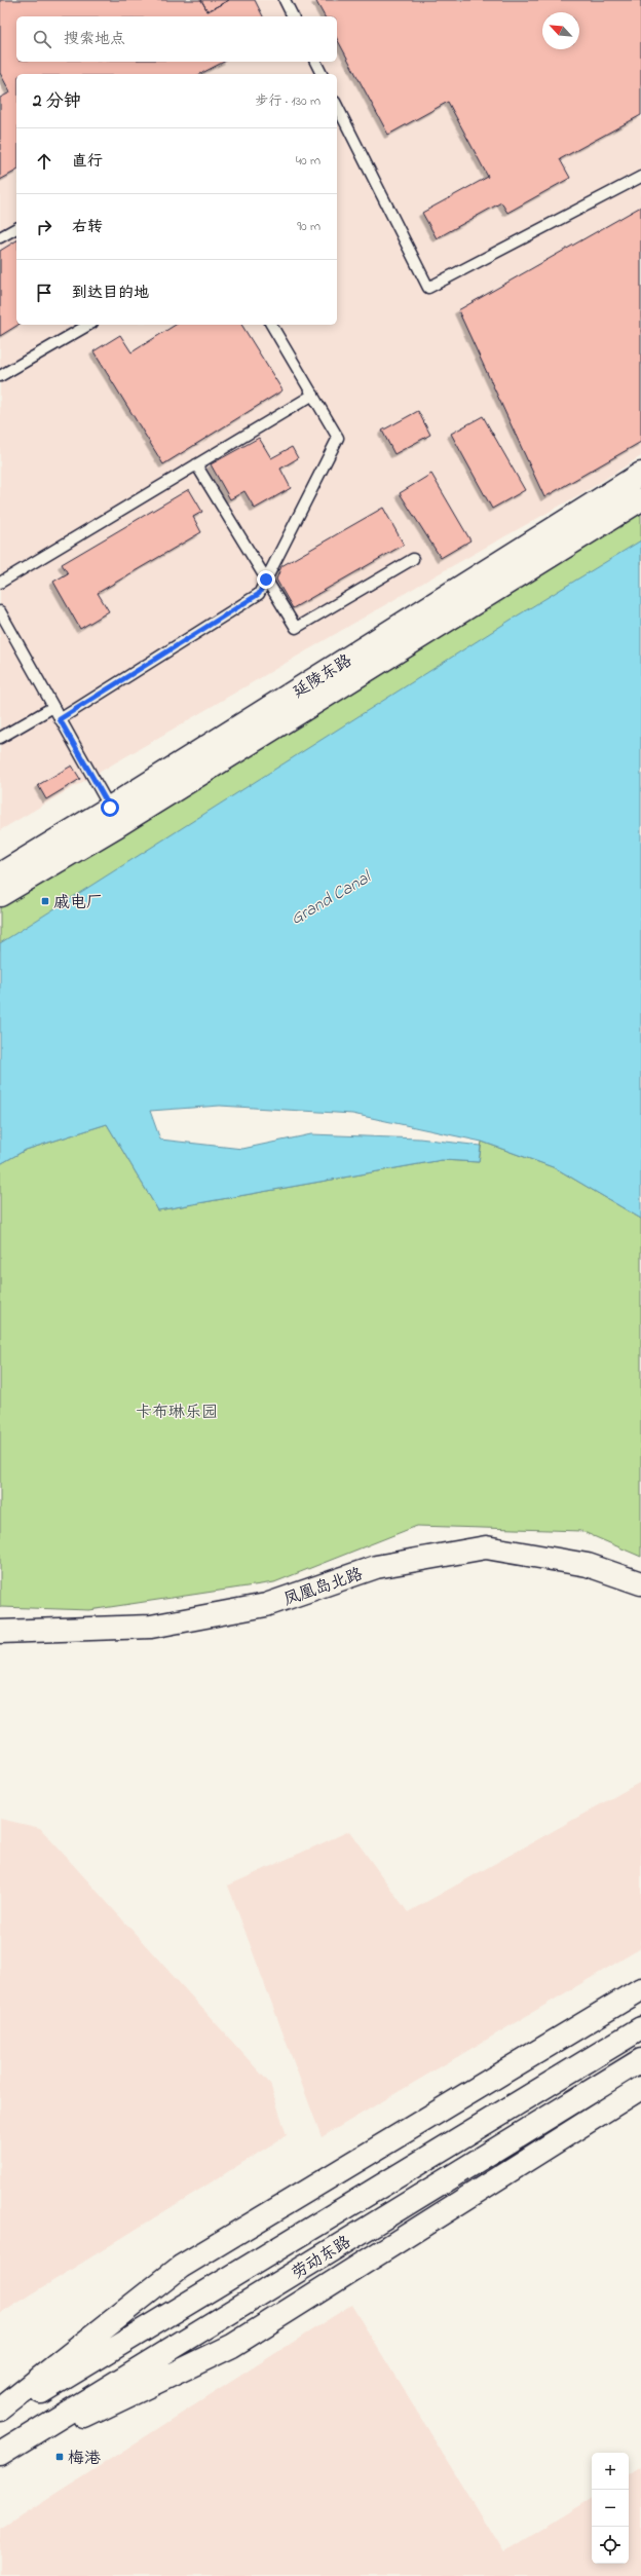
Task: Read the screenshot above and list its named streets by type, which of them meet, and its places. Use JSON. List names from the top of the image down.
{
  "streets": {
    "main road": ["延陵东路", "凤凰岛北路", "劳动东路"]
  },
  "water": ["Grand Canal"],
  "parks": ["卡布琳乐园"],
  "places": {
    "transit": ["戚电厂", "梅港"]
  },
  "north": "top left",
  "page": {
    "search": "搜索地点",
    "heading": ["2 分钟", "步行 · 130 m"],
    "list": [
      ["直行", "40 m"],
      ["右转", "90 m"],
      "到达目的地"
    ],
    "map_buttons": ["+", "−"]
  }
}
